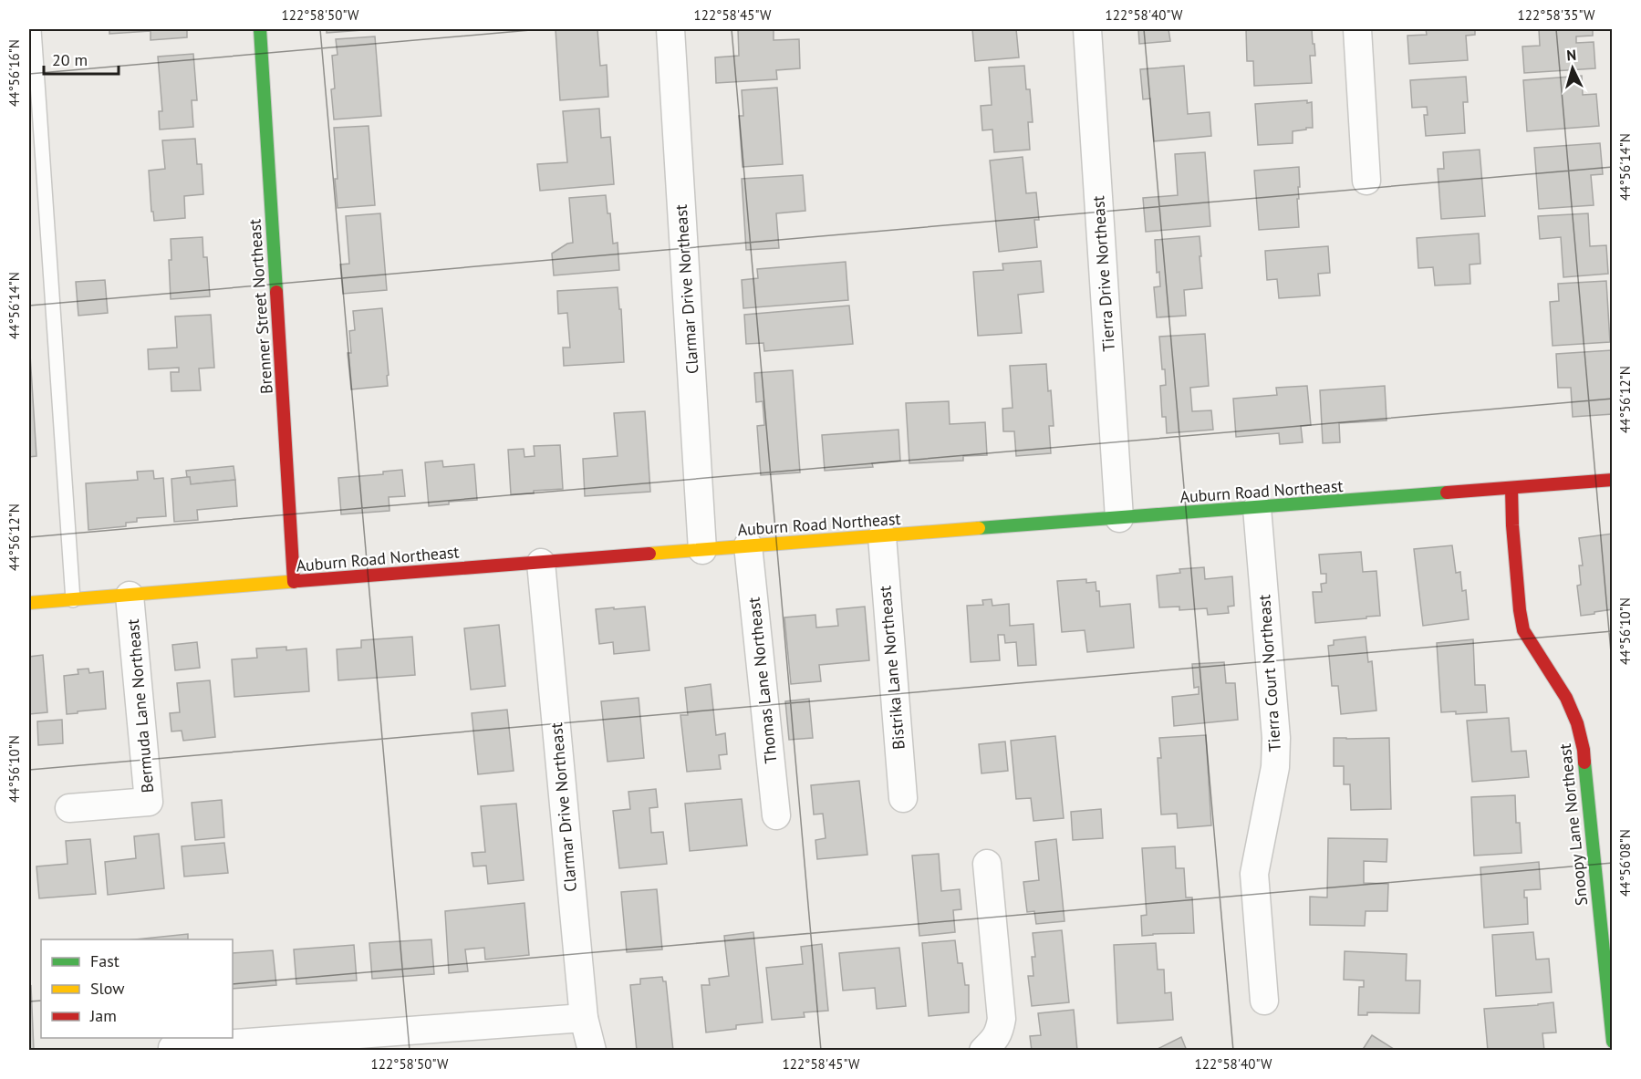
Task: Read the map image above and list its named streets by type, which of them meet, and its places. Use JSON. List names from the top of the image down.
{
  "streets": {
    "street": [
      "Tierra Drive Northeast",
      "Clarmar Drive Northeast",
      "Brenner Street Northeast",
      "Auburn Road Northeast",
      "Bistrika Lane Northeast",
      "Tierra Court Northeast",
      "Thomas Lane Northeast",
      "Bermuda Lane Northeast",
      "Snoopy Lane Northeast"
    ]
  },
  "crossings": [
    ["Tierra Drive Northeast", "Auburn Road Northeast"],
    ["Clarmar Drive Northeast", "Auburn Road Northeast"],
    ["Brenner Street Northeast", "Auburn Road Northeast"],
    ["Auburn Road Northeast", "Bistrika Lane Northeast"],
    ["Auburn Road Northeast", "Tierra Court Northeast"],
    ["Auburn Road Northeast", "Thomas Lane Northeast"],
    ["Auburn Road Northeast", "Bermuda Lane Northeast"],
    ["Auburn Road Northeast", "Snoopy Lane Northeast"]
  ],
  "legend": ["Fast", "Slow", "Jam"],
  "scale_bar": "20 m",
  "north": "top",
  "coordinates": [
    "122°58'50\"W",
    "122°58'45\"W",
    "122°58'40\"W",
    "122°58'35\"W",
    "44°56'16\"N",
    "44°56'14\"N",
    "44°56'12\"N",
    "44°56'10\"N",
    "44°56'08\"N"
  ]
}
